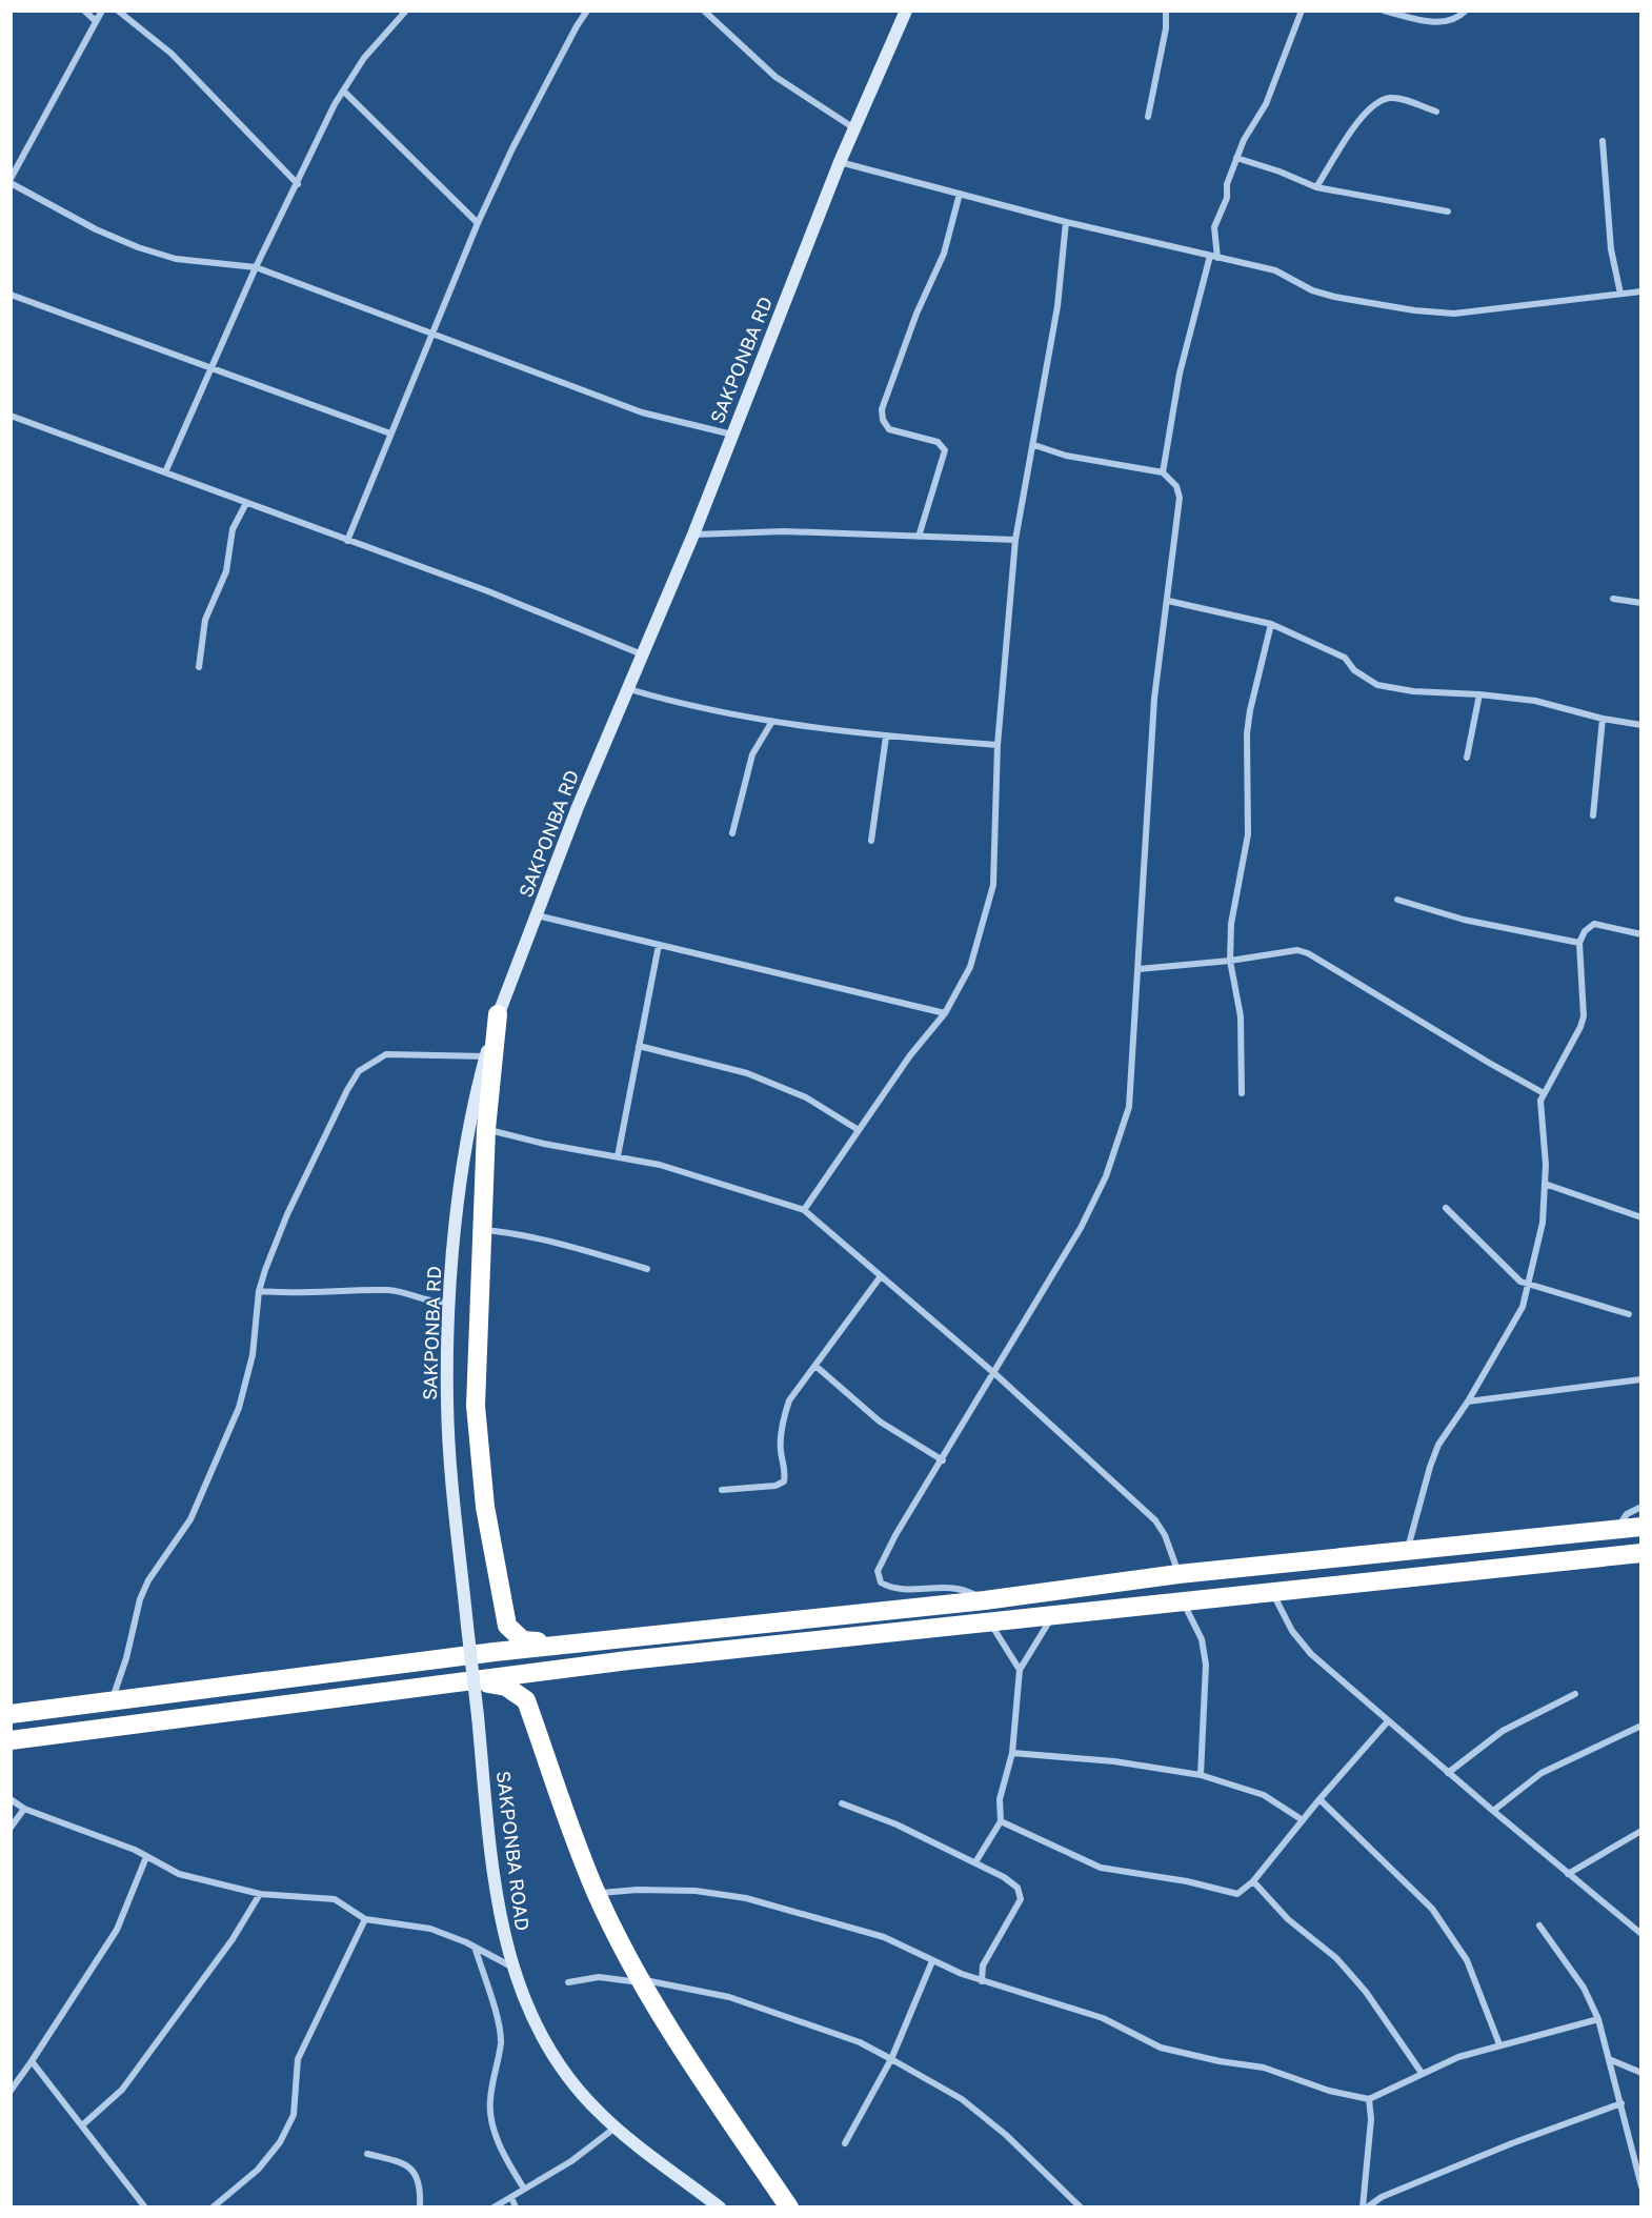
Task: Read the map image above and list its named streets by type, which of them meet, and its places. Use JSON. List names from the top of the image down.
{
  "streets": {
    "main road": ["SAKPONBA RD", "SAKPONBA ROAD"]
  },
  "crossings": [
    ["SAKPONBA RD", "SAKPONBA ROAD"]
  ]
}
